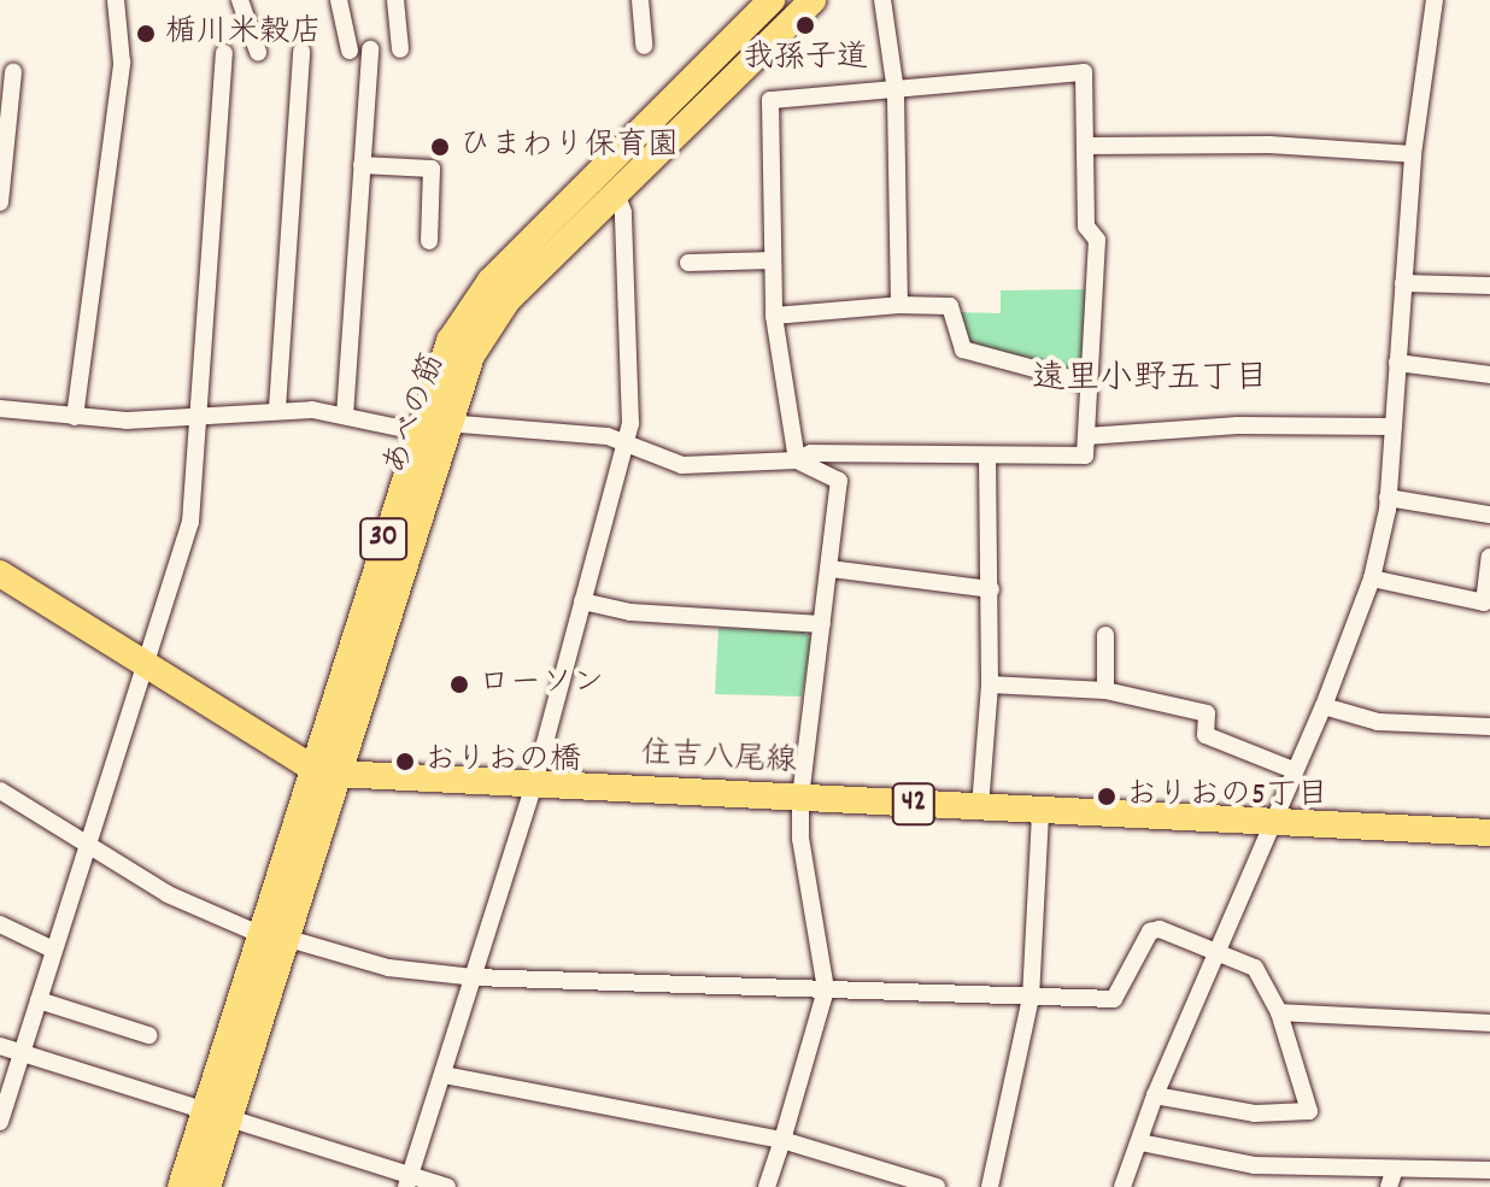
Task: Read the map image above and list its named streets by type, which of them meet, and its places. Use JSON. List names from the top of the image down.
{
  "streets": {
    "main road": [
      "あべの筋",
      "30",
      "住吉八尾線",
      "42"
    ]
  },
  "crossings": [
    ["あべの筋", "住吉八尾線"]
  ],
  "districts": ["遠里小野五丁目"],
  "places": [
    "我孫子道",
    "楯川米穀店",
    "ひまわり保育園",
    "ローソン",
    "おりおの橋",
    "おりおの5丁目"
  ]
}
